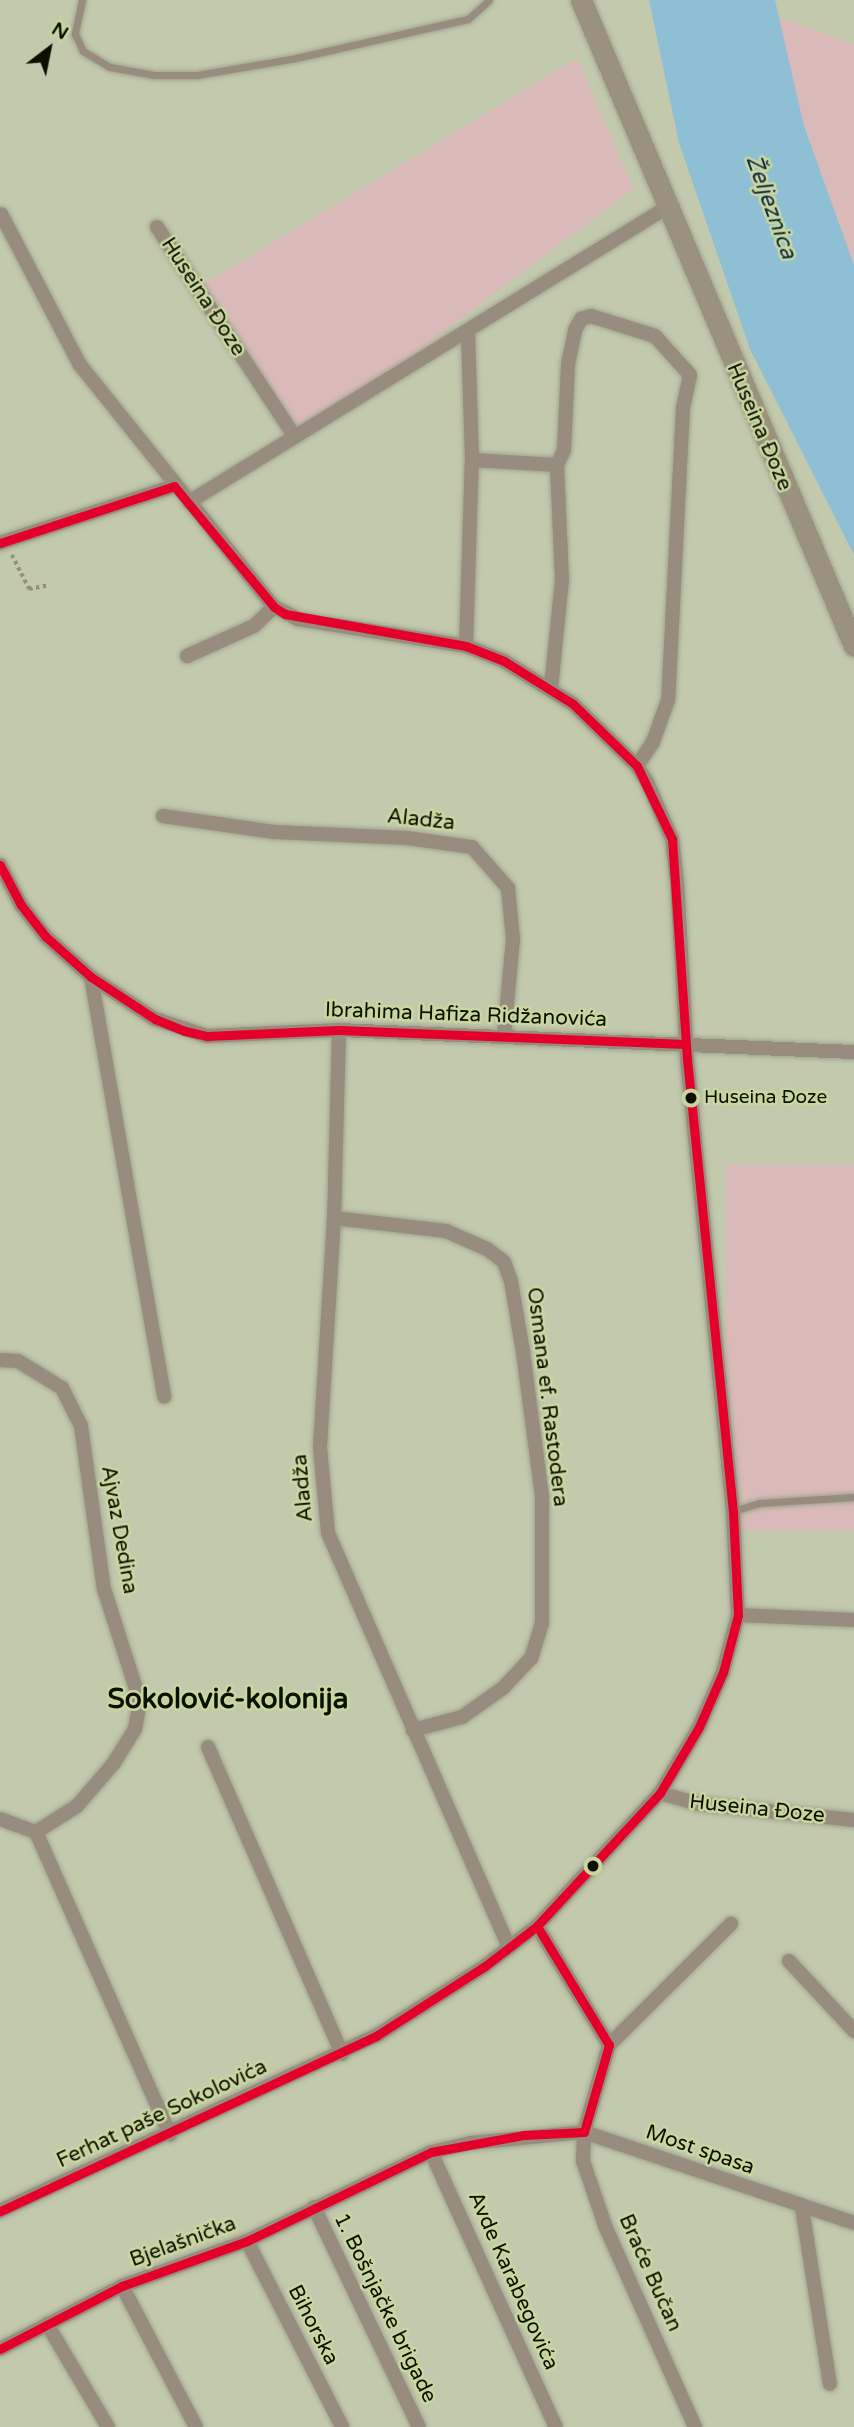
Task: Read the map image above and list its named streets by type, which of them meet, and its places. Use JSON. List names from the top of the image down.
{
  "streets": {
    "street": [
      "Huseina Đoze",
      "Aladža",
      "Ibrahima Hafiza Ridžanovića",
      "Osmana ef. Rastodera",
      "Ajvaz Dedina",
      "Ferhat paše Sokolovića",
      "Most spasa",
      "Bjelašnička",
      "Braće Bučan",
      "Avde Karabegovića",
      "1. Bošnjačke brigade",
      "Bihorska"
    ]
  },
  "crossings": [
    ["Huseina Đoze", "Ibrahima Hafiza Ridžanovića"],
    ["Huseina Đoze", "Ferhat paše Sokolovića"],
    ["Aladža", "Ibrahima Hafiza Ridžanovića"],
    ["Aladža", "Osmana ef. Rastodera"],
    ["Aladža", "Ferhat paše Sokolovića"],
    ["Most spasa", "Bjelašnička"],
    ["Most spasa", "Braće Bučan"],
    ["Bjelašnička", "Braće Bučan"],
    ["Bjelašnička", "Avde Karabegovića"],
    ["Bjelašnička", "1. Bošnjačke brigade"],
    ["Bjelašnička", "Bihorska"]
  ],
  "districts": ["Sokolović-kolonija"],
  "water": ["Željeznica"],
  "places": ["Huseina Đoze"],
  "north": "top right"
}
